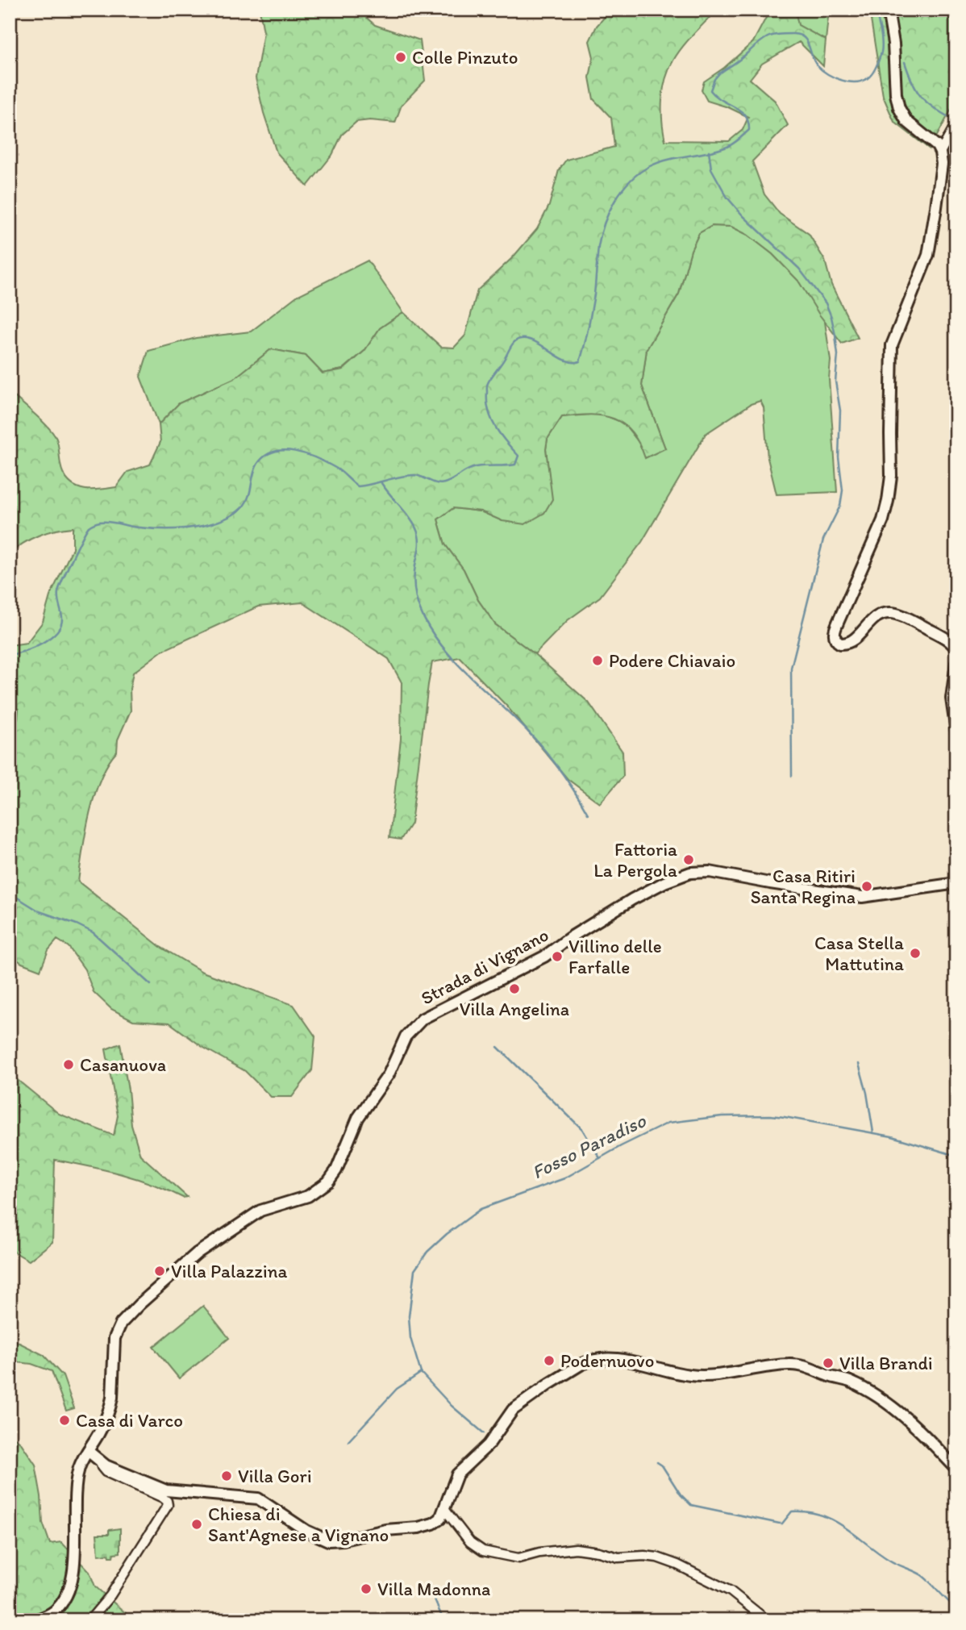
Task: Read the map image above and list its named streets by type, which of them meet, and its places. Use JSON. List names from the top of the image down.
{
  "streets": {
    "street": ["Strada di Vignano"]
  },
  "water": ["Fosso Paradiso"],
  "places": [
    "Colle Pinzuto",
    "Podere Chiavaio",
    "Fattoria La Pergola",
    "Casa Ritiri Santa Regina",
    "Casa Stella Mattutina",
    "Villino delle Farfalle",
    "Villa Angelina",
    "Casanuova",
    "Villa Palazzina",
    "Podernuovo",
    "Villa Brandi",
    "Casa di Varco",
    "Villa Gori",
    "Chiesa di Sant'Agnese a Vignano",
    "Villa Madonna"
  ]
}
